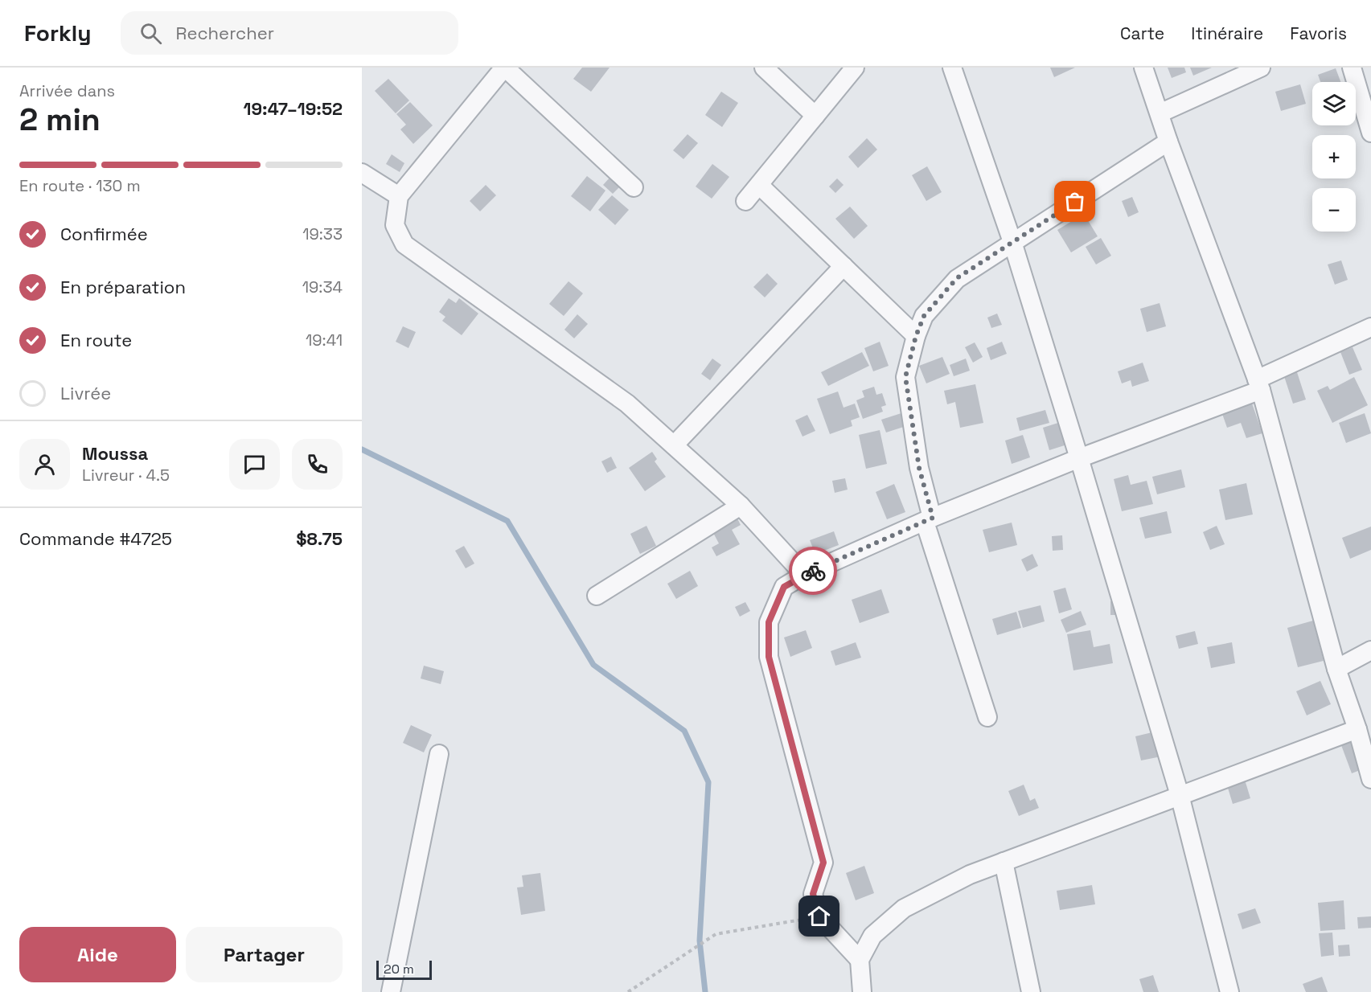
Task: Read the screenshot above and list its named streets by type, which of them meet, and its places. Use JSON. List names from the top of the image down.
{
  "scale_bar": "20 m",
  "page": {
    "header": "Forkly",
    "search": "Rechercher",
    "nav": ["Carte", "Itinéraire", "Favoris"],
    "heading": ["2 min", "Arrivée dans", "19:47–19:52"],
    "panel": [
      "Moussa",
      "Livreur · 4.5",
      "Commande #4725",
      "$8.75"
    ],
    "map_buttons": ["+", "−"],
    "bar": "En route · 130 m",
    "list": [
      ["Confirmée", "19:33"],
      ["En préparation", "19:34"],
      ["En route", "19:41"],
      "Livrée"
    ],
    "buttons": ["Aide", "Partager"],
    "scale": "20 m"
  }
}
